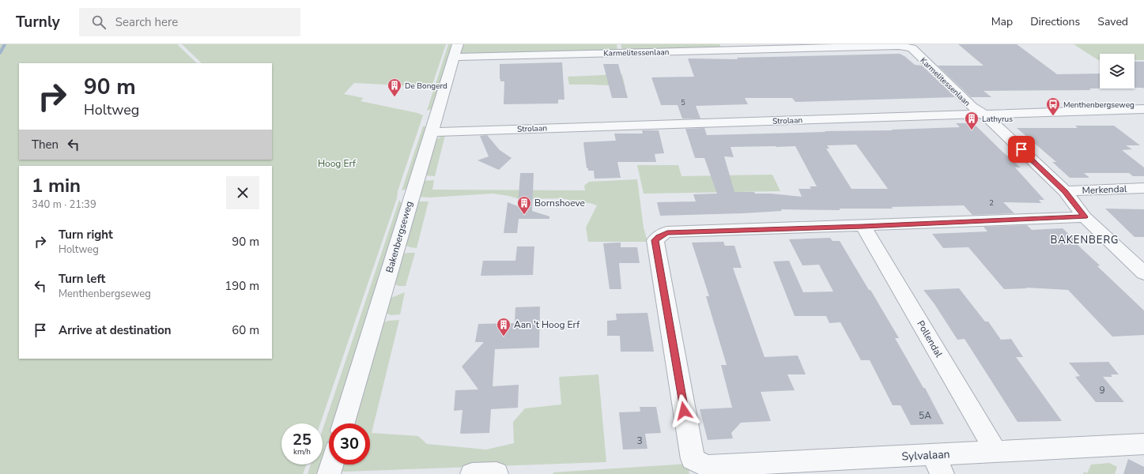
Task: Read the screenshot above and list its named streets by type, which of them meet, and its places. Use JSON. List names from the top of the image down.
{
  "streets": {
    "street": [
      "Karmelitessenlaan",
      "Strolaan",
      "Merkendal",
      "Bakenbergseweg",
      "Pollendal",
      "Sylvalaan"
    ]
  },
  "crossings": [
    ["Karmelitessenlaan", "Strolaan"],
    ["Karmelitessenlaan", "Bakenbergseweg"],
    ["Strolaan", "Bakenbergseweg"],
    ["Pollendal", "Sylvalaan"]
  ],
  "districts": ["BAKENBERG"],
  "parks": ["Hoog Erf"],
  "places": {
    "building": [
      "De Bongerd",
      "Lathyrus",
      "Bornshoeve",
      "Aan 't Hoog Erf"
    ],
    "bus stop": ["Menthenbergseweg"]
  },
  "house_numbers": [
    "5",
    "2",
    "9",
    "5A",
    "3"
  ],
  "page": {
    "header": "Turnly",
    "search": "Search here",
    "nav": ["Map", "Directions", "Saved"],
    "turn": ["90 m", "Holtweg"],
    "then": "Then",
    "heading": ["1 min", "340 m · 21:39"],
    "list": [
      {
        "name": "Turn right",
        "note": "Holtweg",
        "value": "90 m"
      },
      {
        "name": "Turn left",
        "note": "Menthenbergseweg",
        "value": "190 m"
      },
      {
        "name": "Arrive at destination",
        "value": "60 m"
      }
    ],
    "speed": "25 km/h",
    "limit": "30"
  }
}
